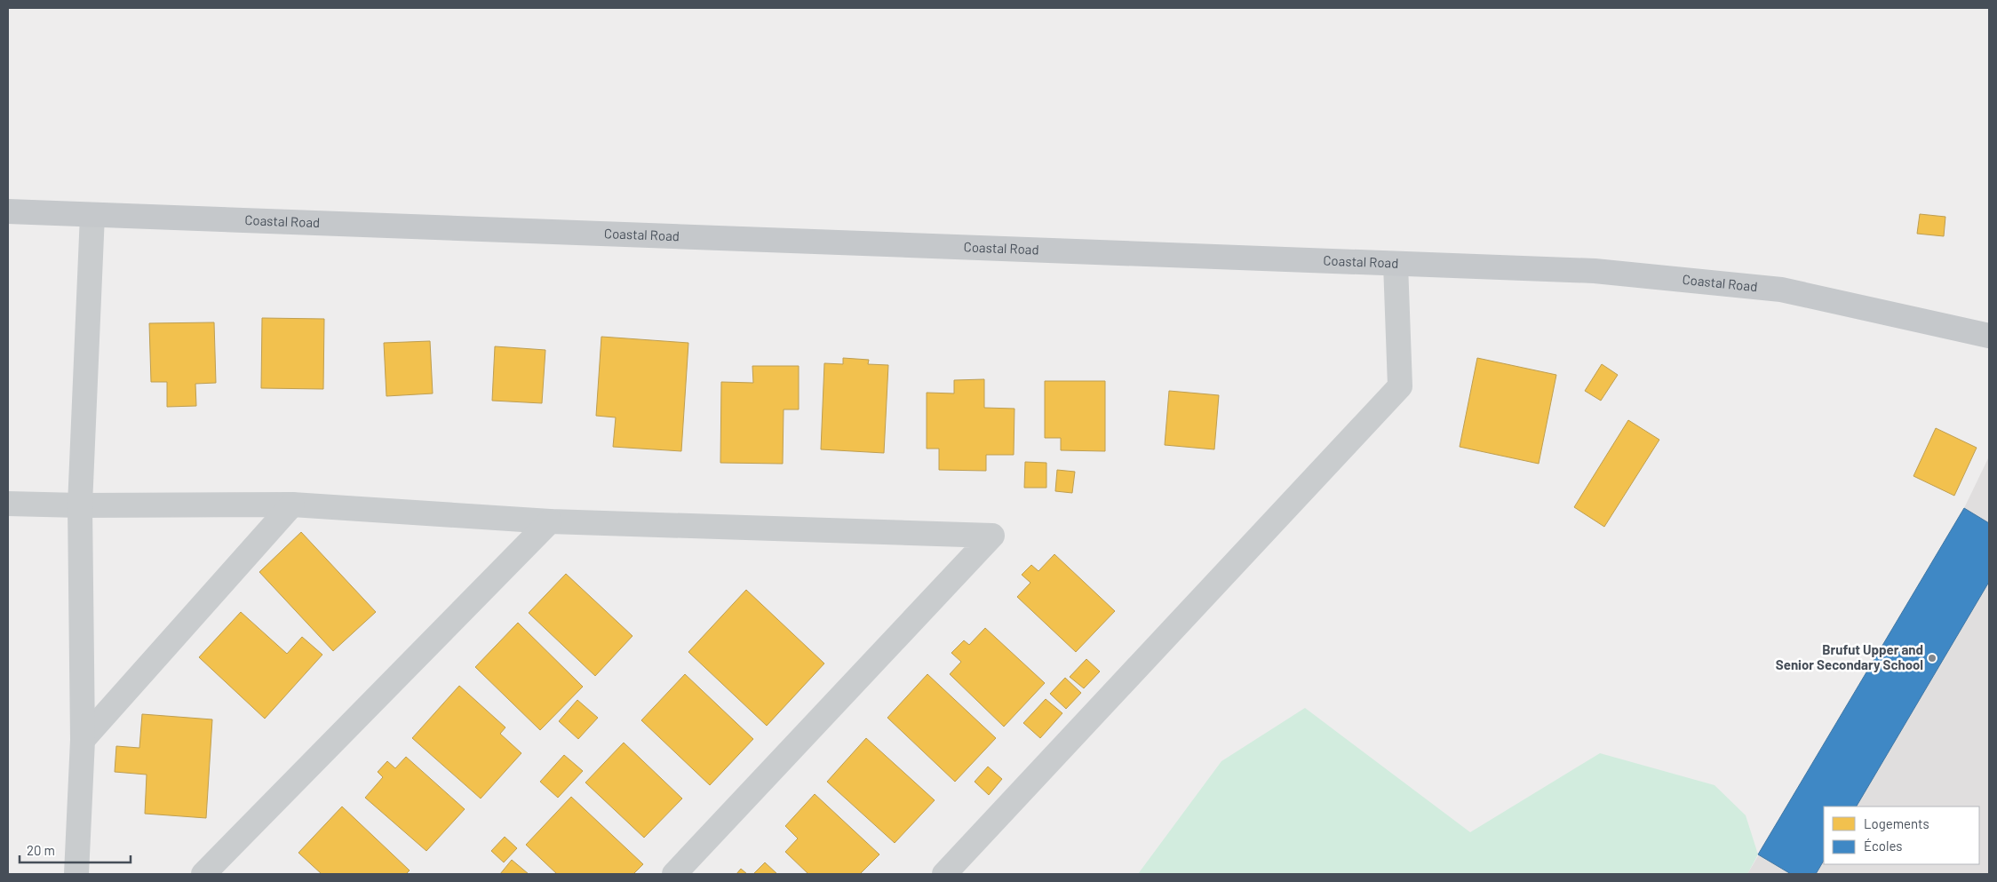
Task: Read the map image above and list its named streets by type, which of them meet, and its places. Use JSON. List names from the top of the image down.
{
  "streets": {
    "main road": ["Coastal Road"]
  },
  "places": ["Brufut Upper and Senior Secondary School"],
  "legend": ["Logements", "Écoles"],
  "scale_bar": "20 m"
}
